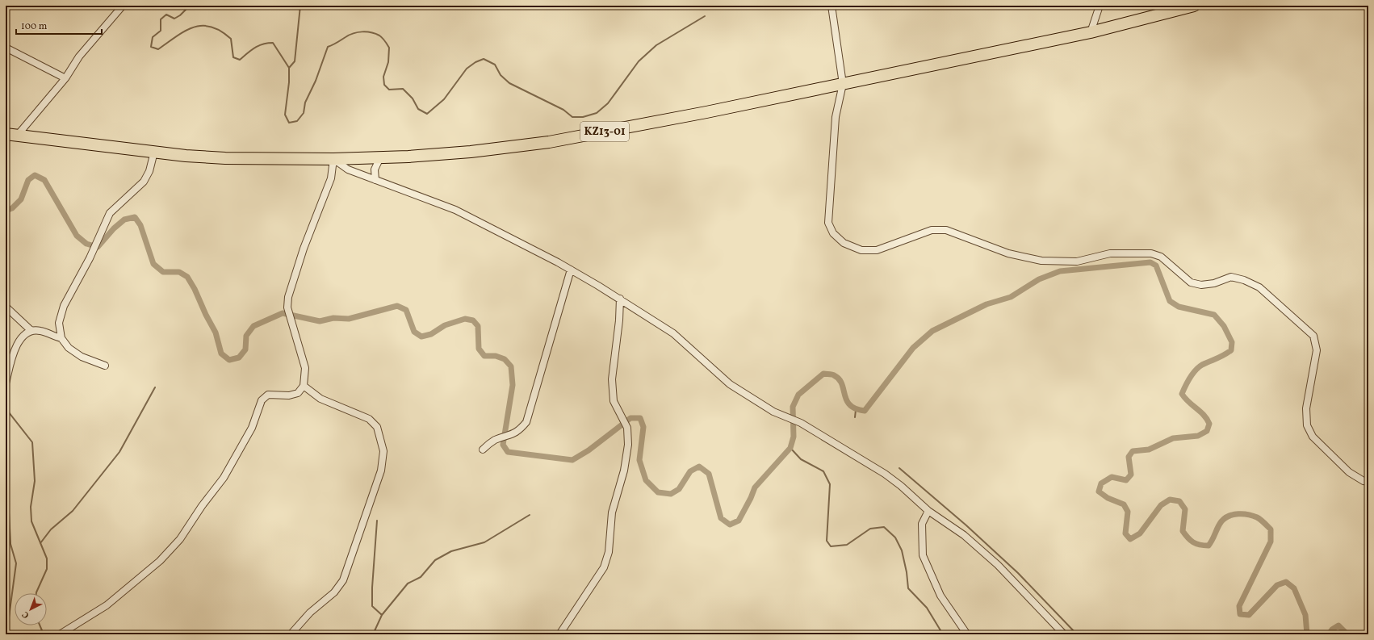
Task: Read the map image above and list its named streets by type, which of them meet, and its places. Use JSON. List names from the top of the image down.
{
  "streets": {
    "highway": ["KZ13-01"]
  },
  "scale_bar": "100 m",
  "north": "bottom left"
}
